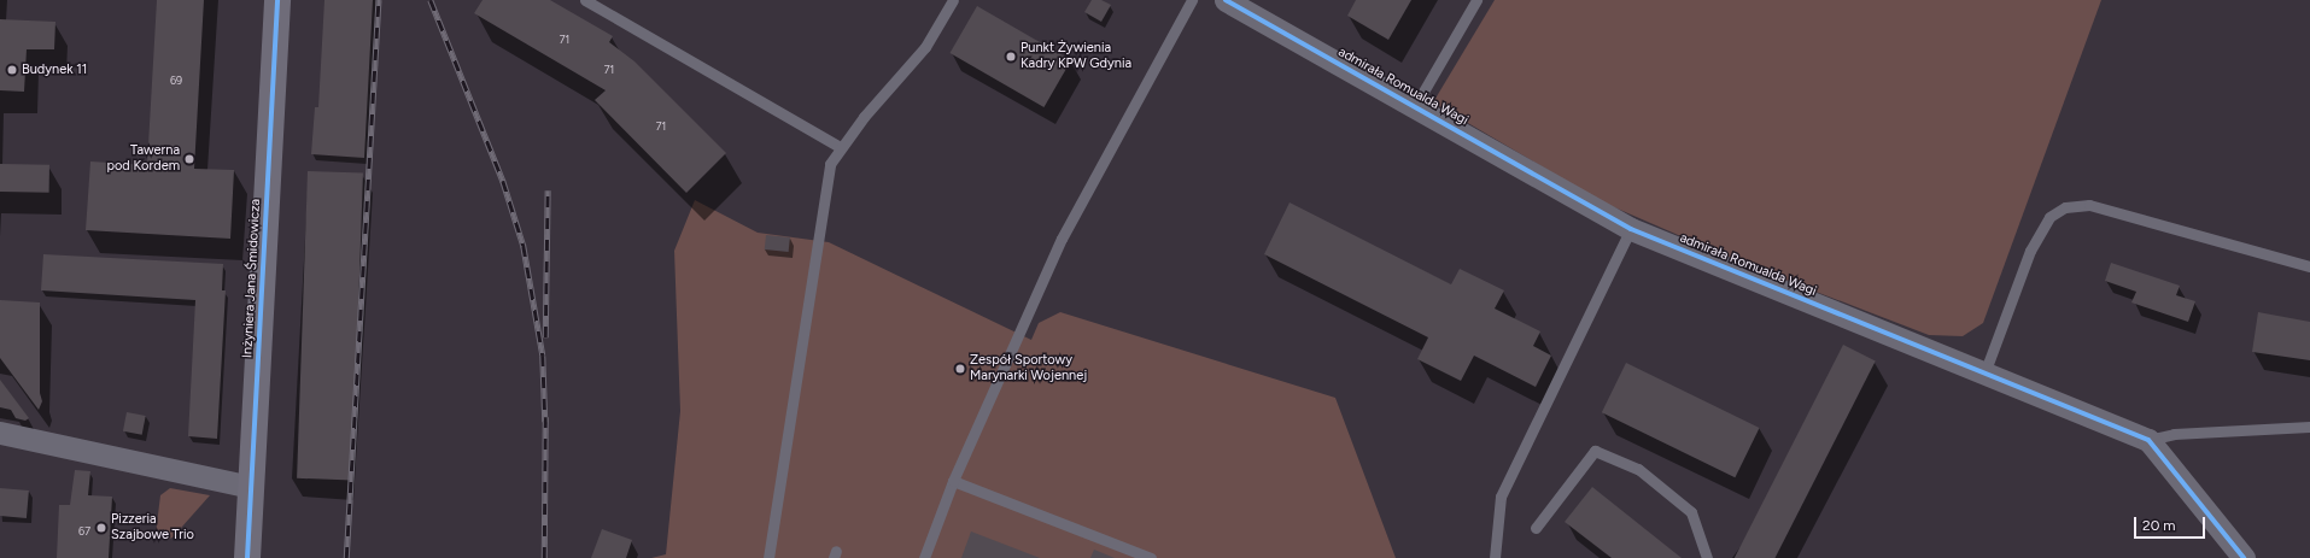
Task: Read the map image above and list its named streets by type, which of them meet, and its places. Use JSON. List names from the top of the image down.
{
  "streets": {
    "street": ["admirała Romualda Wagi", "Inżyniera Jana Śmidowicza"]
  },
  "places": [
    "Punkt Żywienia Kadry KPW Gdynia",
    "Budynek 11",
    "Tawerna pod Kordem",
    "Zespół Sportowy Marynarki Wojennej",
    "Pizzeria Szajbowe Trio"
  ],
  "house_numbers": [
    "71",
    "71",
    "69",
    "71",
    "67"
  ],
  "scale_bar": "20 m"
}
